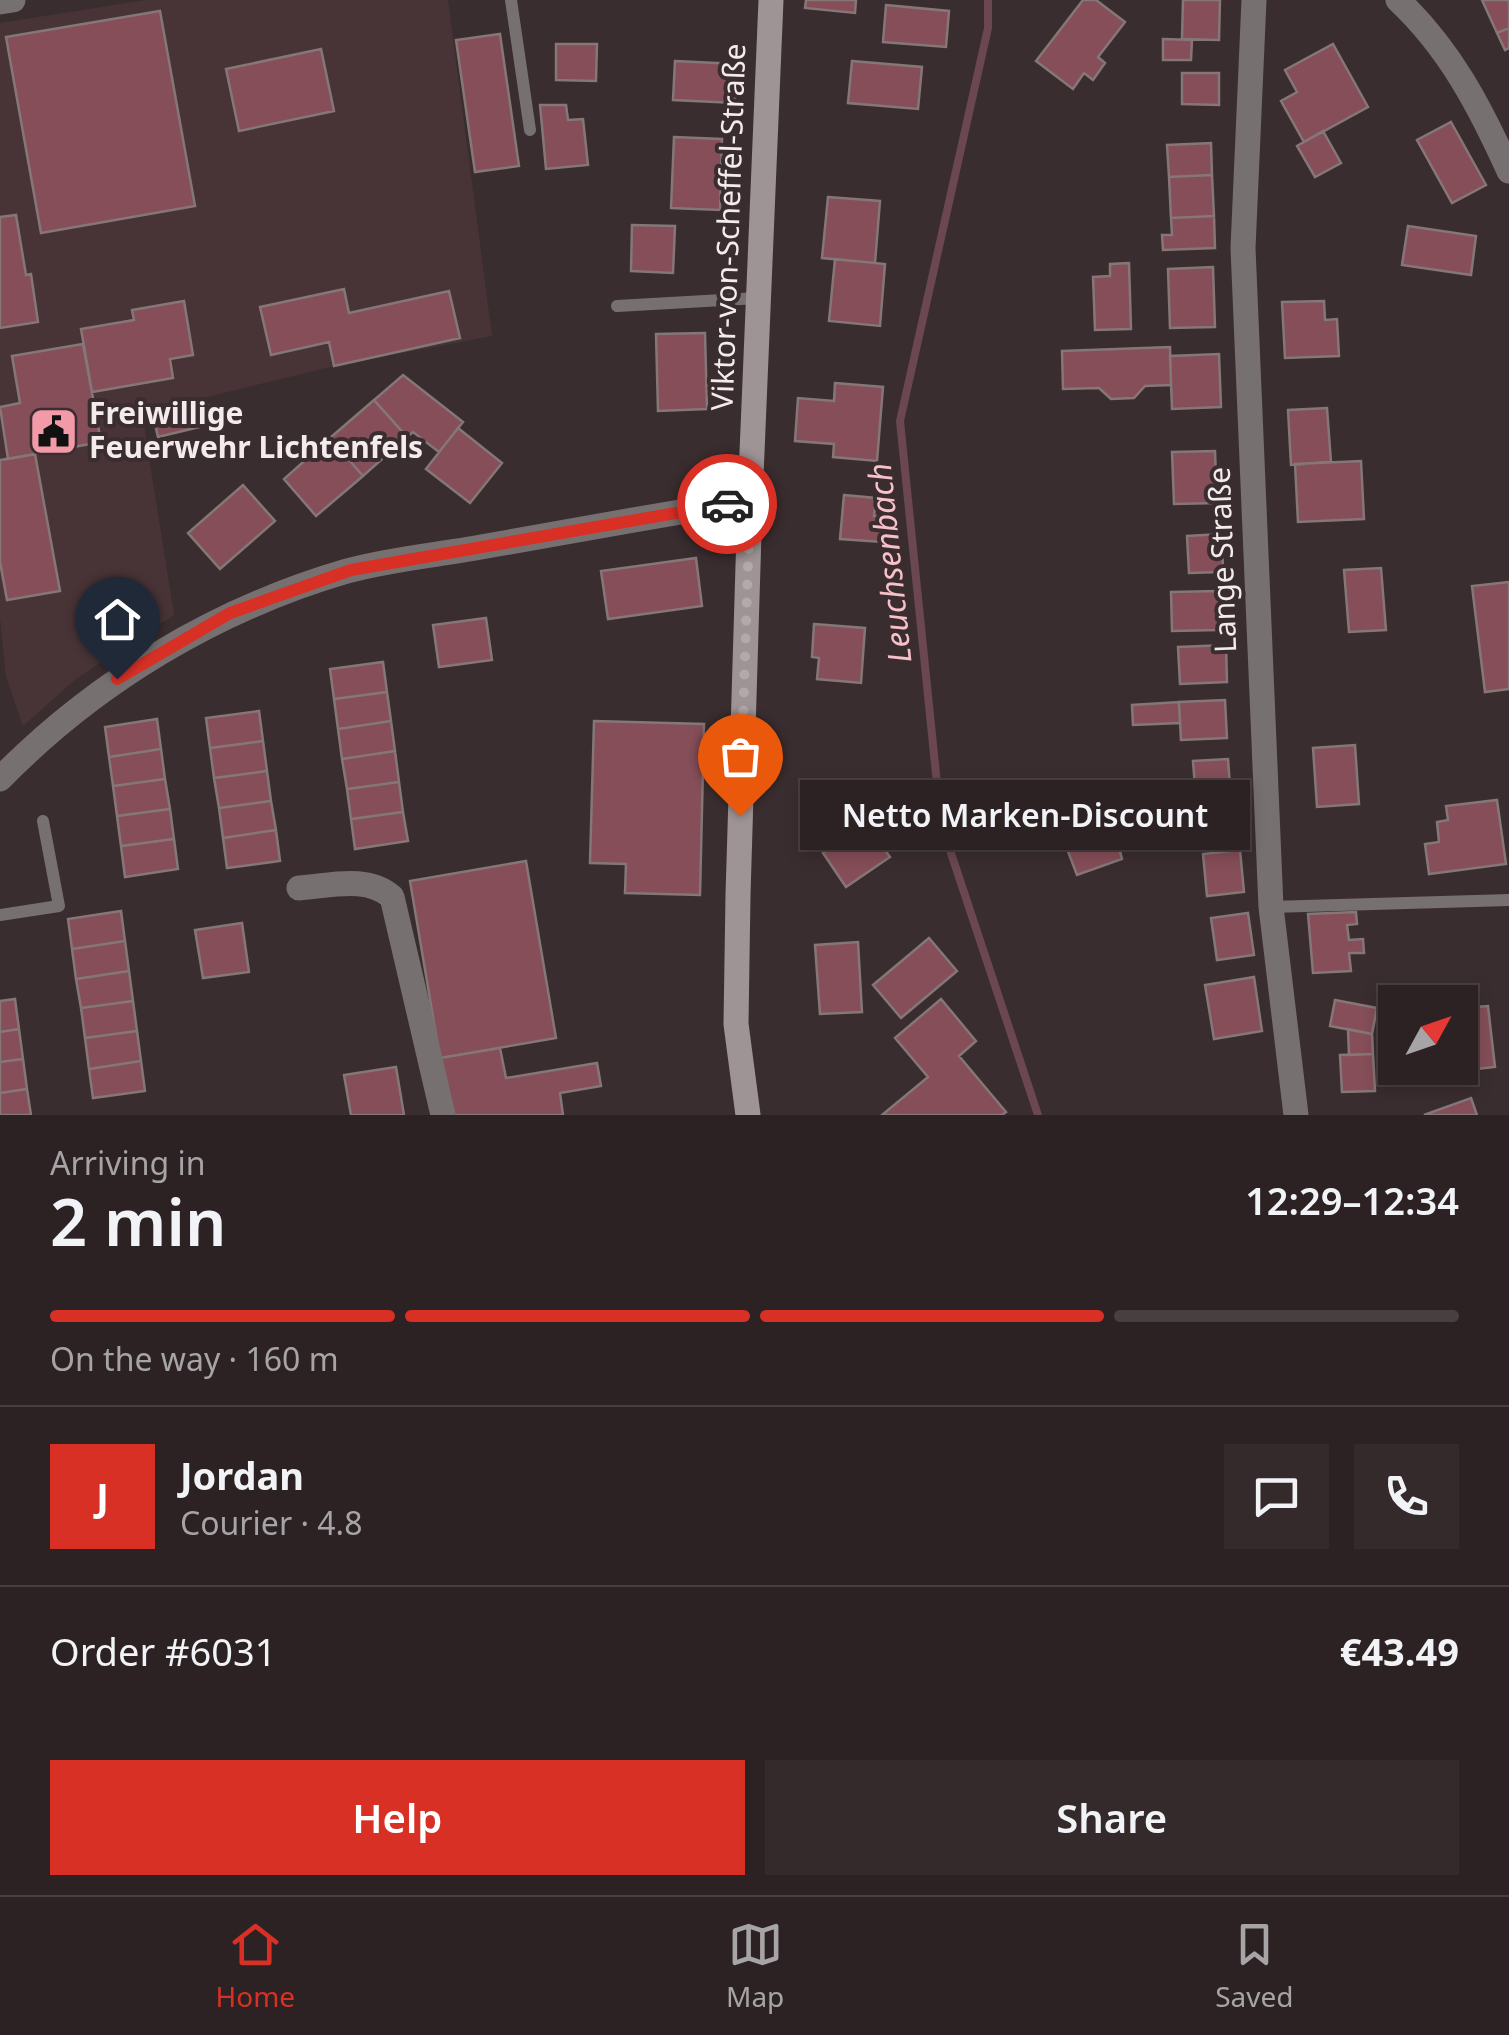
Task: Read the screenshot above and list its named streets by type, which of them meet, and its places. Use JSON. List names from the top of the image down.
{
  "streets": {
    "street": ["Viktor-von-Scheffel-Straße", "Lange Straße"]
  },
  "water": ["Leuchsenbach"],
  "places": {
    "public building": ["Freiwillige Feuerwehr Lichtenfels"],
    "other": ["Netto Marken-Discount"]
  },
  "north": "top right",
  "page": {
    "bubble": "Netto Marken-Discount",
    "heading": ["2 min", "Arriving in", "12:29–12:34"],
    "panel": [
      "Jordan",
      "Courier · 4.8",
      "Order #6031",
      "€43.49"
    ],
    "bar": "On the way · 160 m",
    "round": "J",
    "buttons": ["Help", "Share"],
    "tabs": ["Home", "Map", "Saved"]
  }
}
